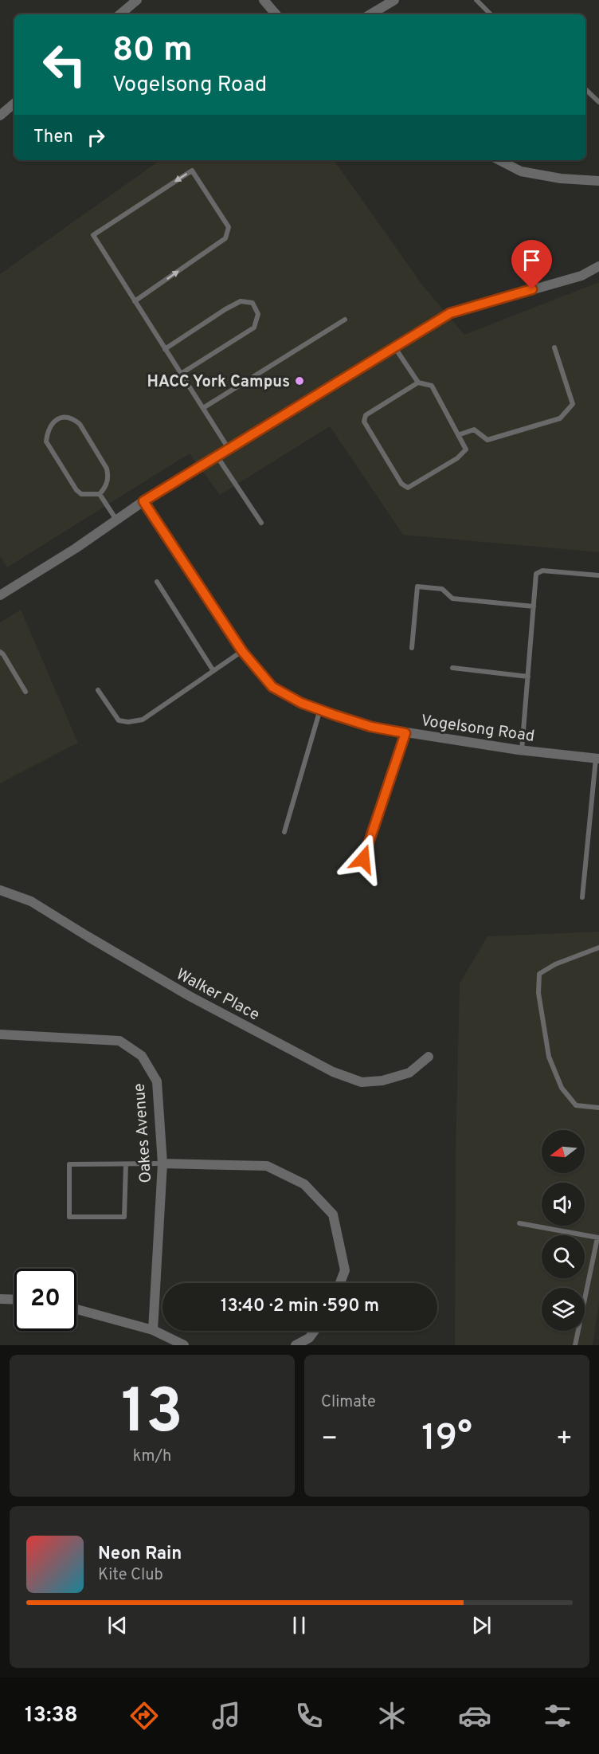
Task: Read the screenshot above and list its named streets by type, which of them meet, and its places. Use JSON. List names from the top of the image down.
{
  "streets": {
    "street": ["Vogelsong Road", "Walker Place", "Oakes Avenue"]
  },
  "places": ["HACC York Campus"],
  "north": "left",
  "page": {
    "turn": ["80 m", "Vogelsong Road"],
    "then": "Then",
    "limit": "20",
    "trip": "13:40 · 2 min · 590 m",
    "tile": [
      ["13", "km/h"],
      "Climate"
    ],
    "heat": ["−", "19°", "+"],
    "song": ["Neon Rain", "Kite Club"],
    "tabs": "13:38"
  }
}
